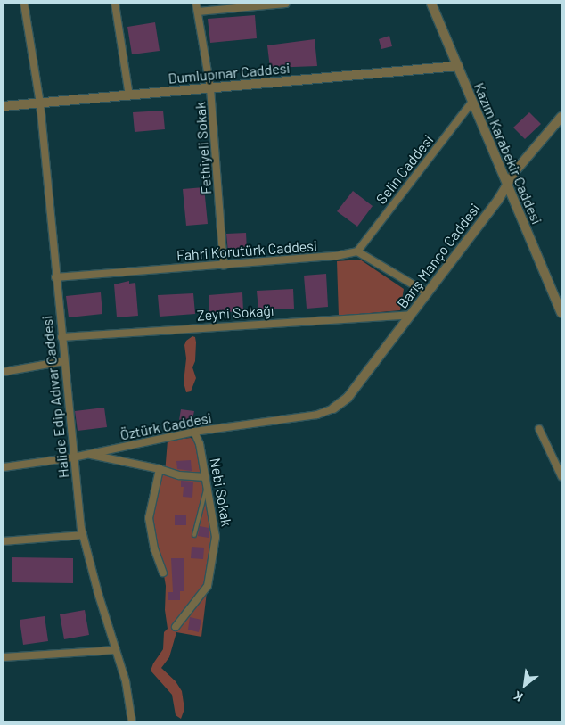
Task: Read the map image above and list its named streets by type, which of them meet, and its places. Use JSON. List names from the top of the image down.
{
  "streets": {
    "street": [
      "Dumlupınar Caddesi",
      "Fethiyeli Sokak",
      "Kazım Karabekir Caddesi",
      "Selin Caddesi",
      "Fahri Korutürk Caddesi",
      "Barış Manço Caddesi",
      "Zeyni Sokağı",
      "Halide Edip Adıvar Caddesi",
      "Öztürk Caddesi",
      "Nebi Sokak"
    ]
  },
  "crossings": [
    ["Dumlupınar Caddesi", "Fethiyeli Sokak"],
    ["Dumlupınar Caddesi", "Kazım Karabekir Caddesi"],
    ["Dumlupınar Caddesi", "Halide Edip Adıvar Caddesi"],
    ["Fethiyeli Sokak", "Fahri Korutürk Caddesi"],
    ["Kazım Karabekir Caddesi", "Selin Caddesi"],
    ["Kazım Karabekir Caddesi", "Barış Manço Caddesi"],
    ["Selin Caddesi", "Fahri Korutürk Caddesi"],
    ["Fahri Korutürk Caddesi", "Halide Edip Adıvar Caddesi"],
    ["Barış Manço Caddesi", "Zeyni Sokağı"],
    ["Barış Manço Caddesi", "Öztürk Caddesi"],
    ["Zeyni Sokağı", "Halide Edip Adıvar Caddesi"],
    ["Halide Edip Adıvar Caddesi", "Öztürk Caddesi"],
    ["Öztürk Caddesi", "Nebi Sokak"]
  ],
  "north": "bottom left"
}
